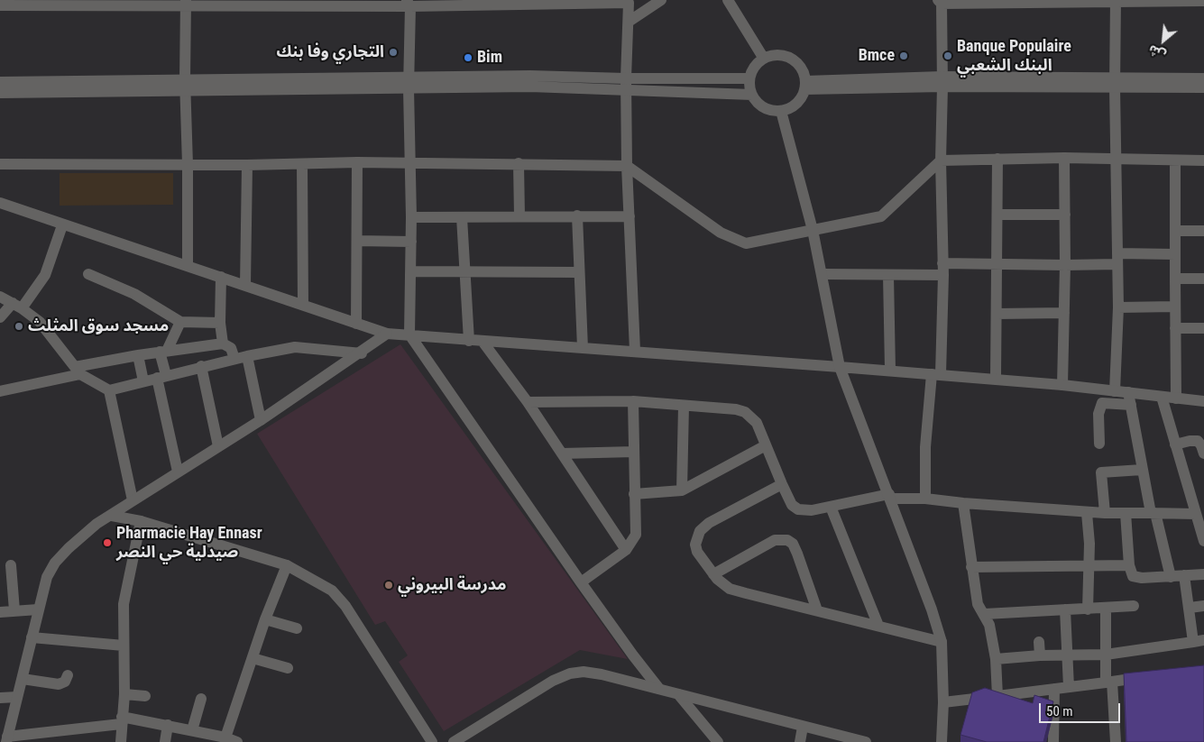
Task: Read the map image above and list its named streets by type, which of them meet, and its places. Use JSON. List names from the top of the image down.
{
  "places": [
    "التجاري وفا بنك",
    "Bmce",
    "Banque Populaire البنك الشعبي",
    "Bim",
    "مسجد سوق المثلث",
    "Pharmacie Hay Ennasr صيدلية حي النصر",
    "مدرسة البيروني"
  ],
  "scale_bar": "50 m",
  "north": "bottom left"
}
